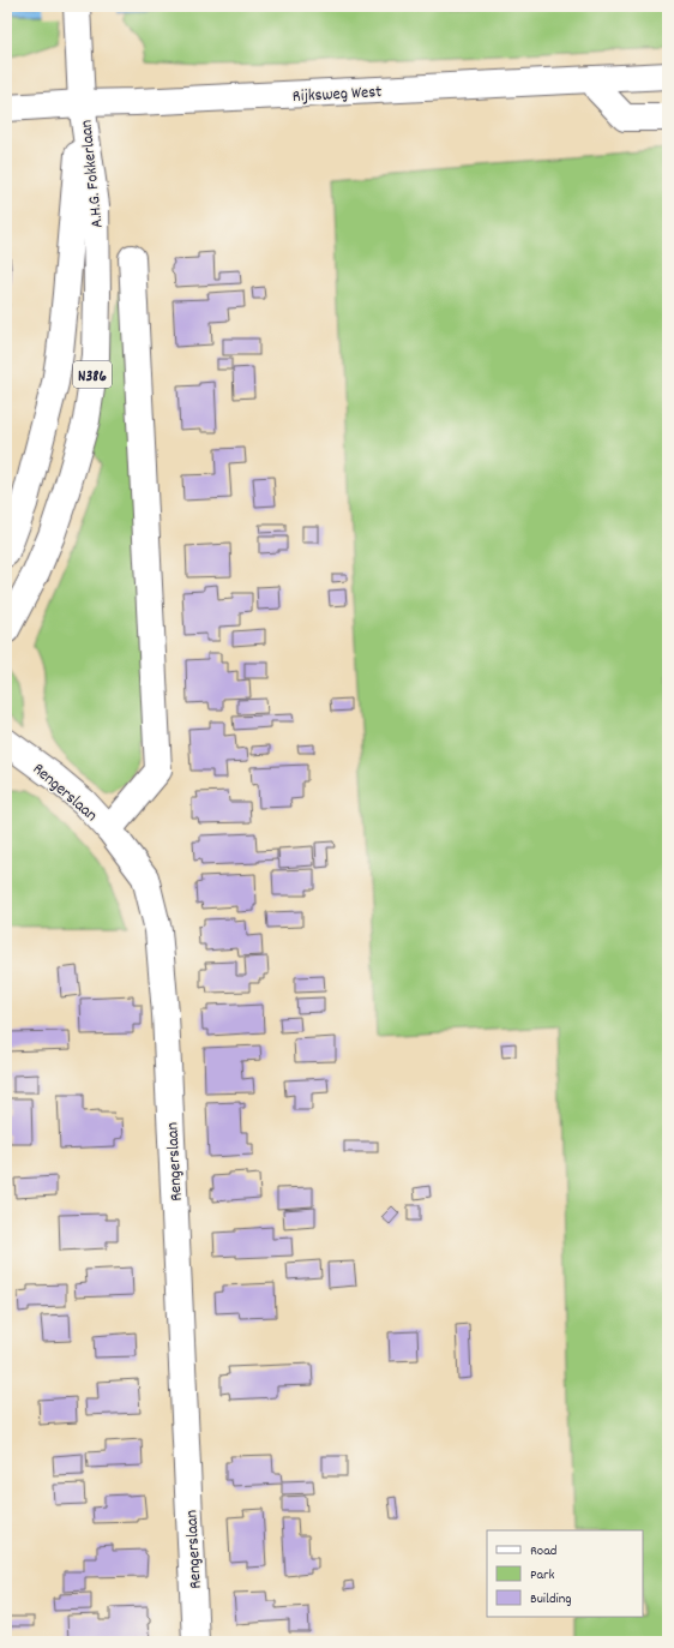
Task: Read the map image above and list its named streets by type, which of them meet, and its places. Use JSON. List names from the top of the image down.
{
  "streets": {
    "main road": [
      "Rijksweg West",
      "A.H.G. Fokkerlaan",
      "N386",
      "Rengerslaan"
    ]
  },
  "crossings": [
    ["Rijksweg West", "A.H.G. Fokkerlaan"],
    ["Rijksweg West", "N386"],
    ["A.H.G. Fokkerlaan", "N386"]
  ],
  "legend": ["Road", "Park", "Building"]
}
